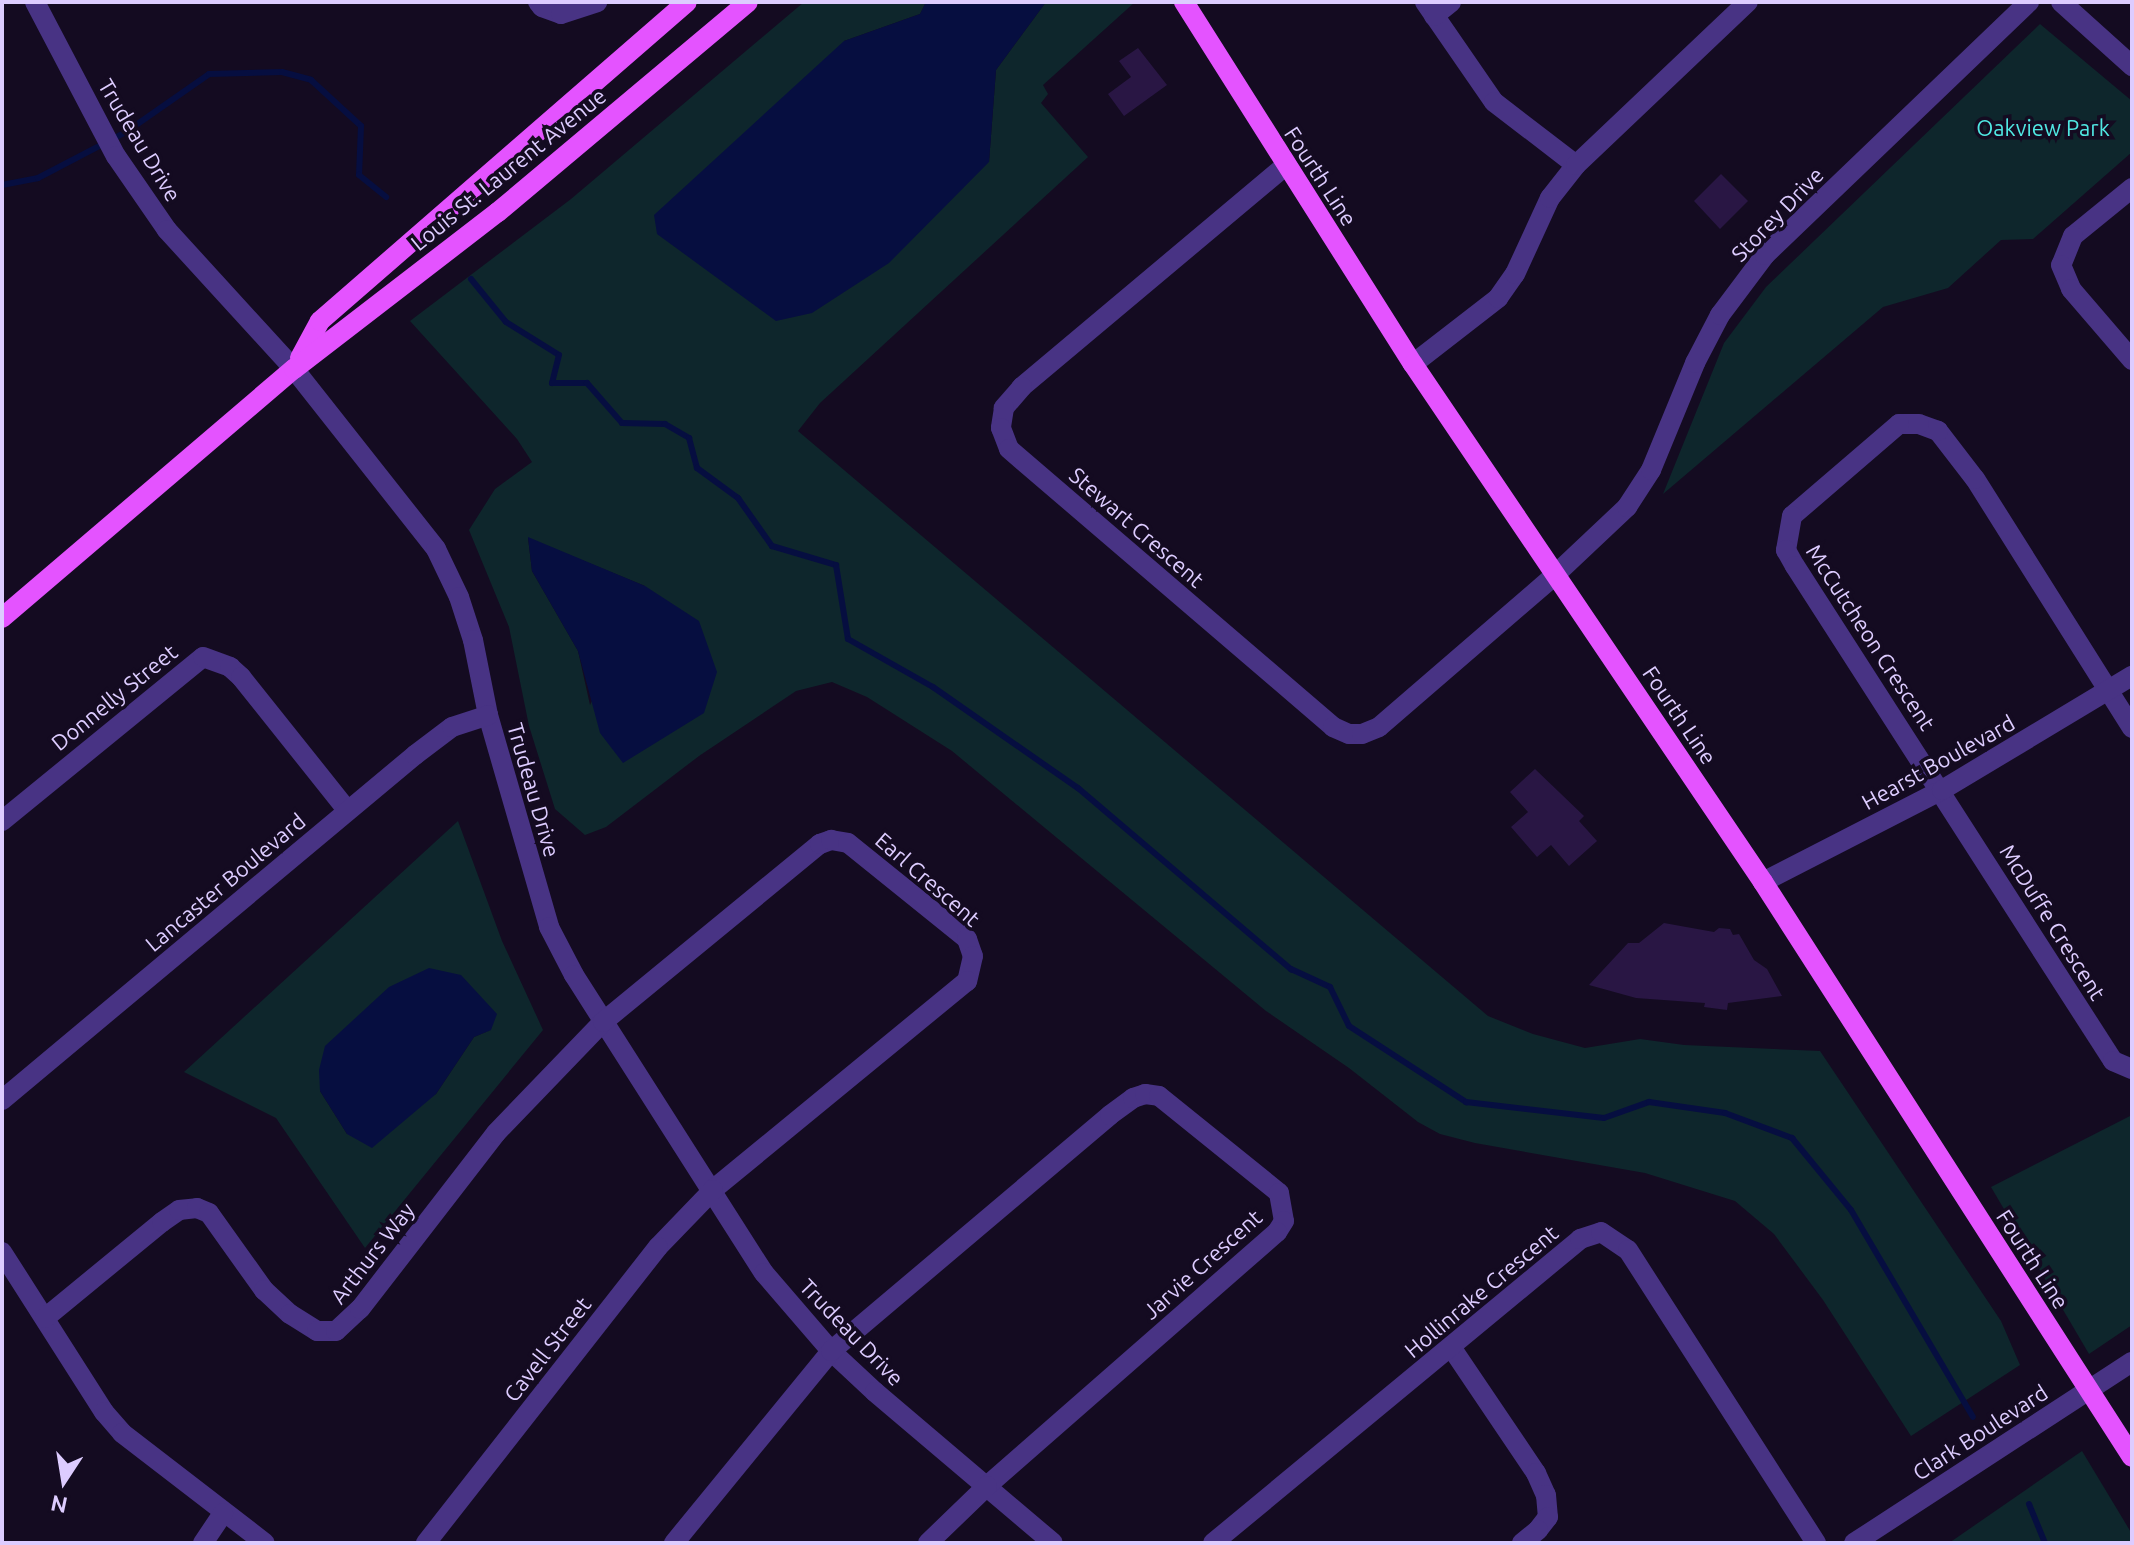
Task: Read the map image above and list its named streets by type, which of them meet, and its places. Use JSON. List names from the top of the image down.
{
  "streets": {
    "main road": ["Louis St. Laurent Avenue", "Fourth Line"],
    "street": [
      "Trudeau Drive",
      "Storey Drive",
      "Stewart Crescent",
      "McCutcheon Crescent",
      "Donnelly Street",
      "Hearst Boulevard",
      "Earl Crescent",
      "Lancaster Boulevard",
      "McDuffe Crescent",
      "Arthurs Way",
      "Jarvie Crescent",
      "Hollinrake Crescent",
      "Cavell Street",
      "Clark Boulevard"
    ]
  },
  "crossings": [
    ["Trudeau Drive", "Louis St. Laurent Avenue"],
    ["Trudeau Drive", "Earl Crescent"],
    ["Trudeau Drive", "Lancaster Boulevard"],
    ["Trudeau Drive", "Arthurs Way"],
    ["Trudeau Drive", "Jarvie Crescent"],
    ["Trudeau Drive", "Cavell Street"],
    ["Fourth Line", "Storey Drive"],
    ["Fourth Line", "Stewart Crescent"],
    ["Fourth Line", "Hearst Boulevard"],
    ["Fourth Line", "Clark Boulevard"],
    ["Storey Drive", "Stewart Crescent"],
    ["McCutcheon Crescent", "Hearst Boulevard"],
    ["McCutcheon Crescent", "McDuffe Crescent"],
    ["Donnelly Street", "Lancaster Boulevard"],
    ["Hearst Boulevard", "McDuffe Crescent"],
    ["Earl Crescent", "Arthurs Way"],
    ["Earl Crescent", "Cavell Street"]
  ],
  "parks": ["Oakview Park"],
  "north": "bottom"
}
